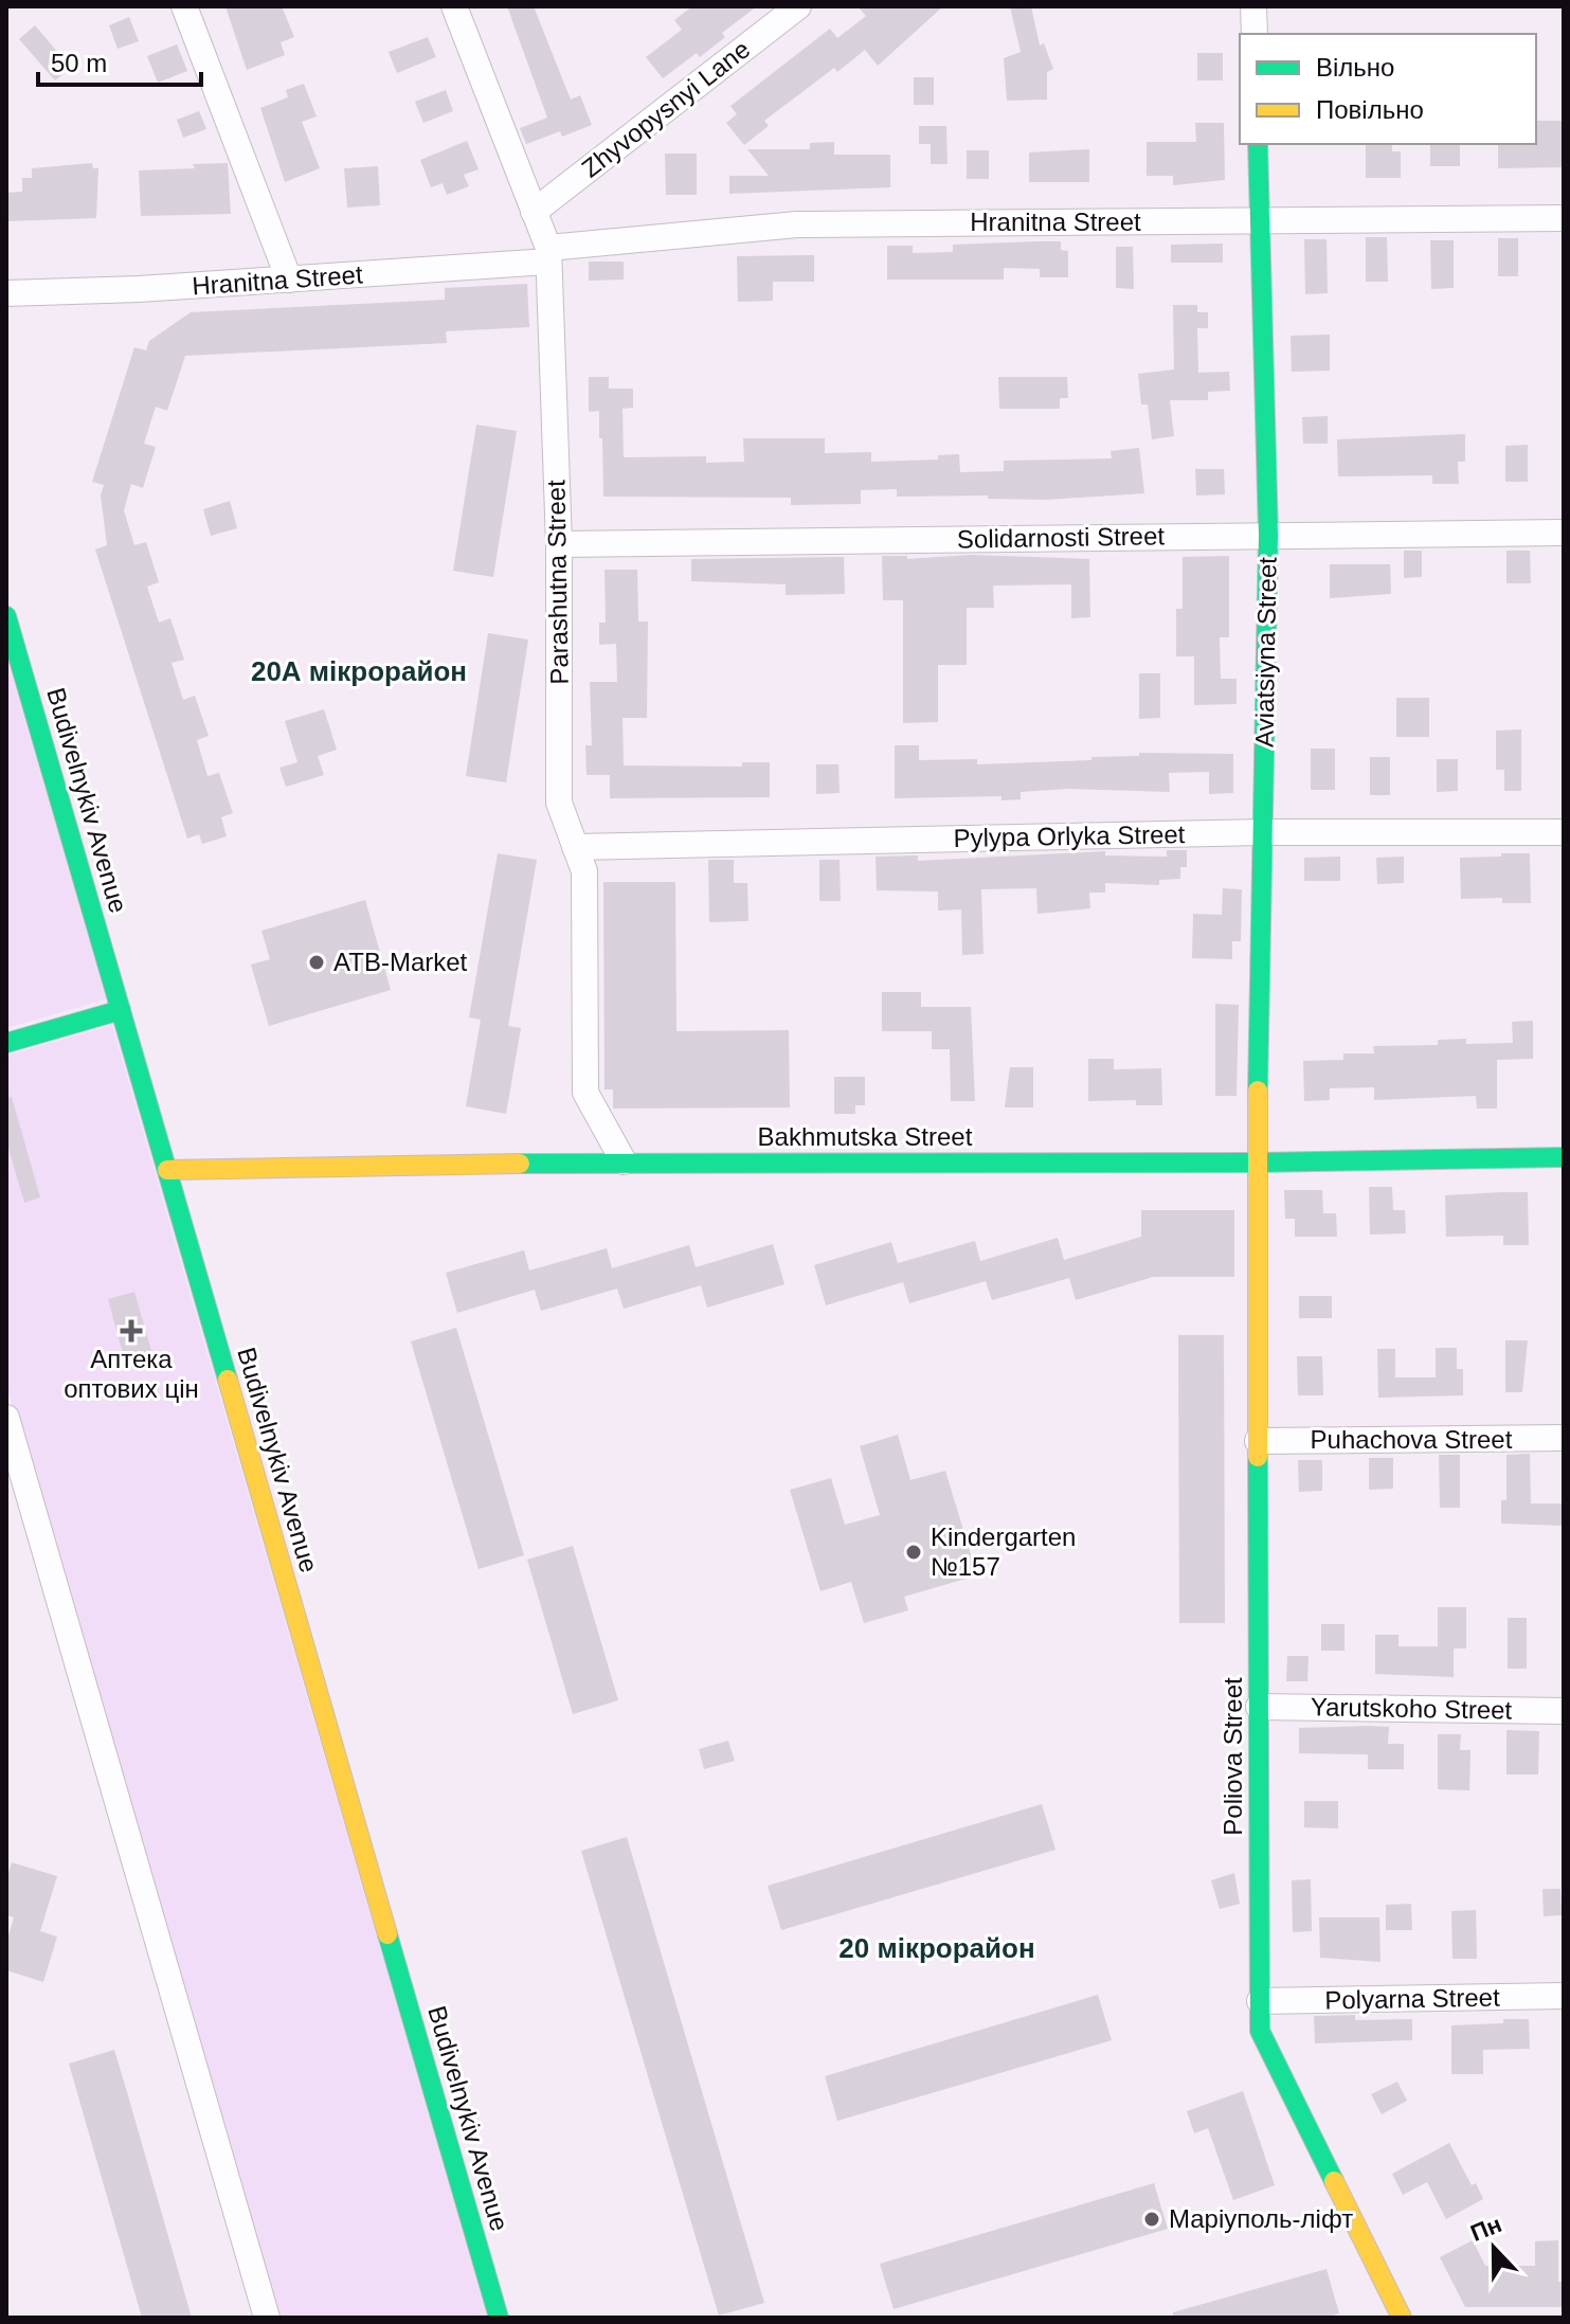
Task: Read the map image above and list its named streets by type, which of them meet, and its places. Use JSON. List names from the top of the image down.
{
  "streets": {
    "street": [
      "Zhyvopysnyi Lane",
      "Hranitna Street",
      "Solidarnosti Street",
      "Parashutna Street",
      "Aviatsiyna Street",
      "Budivelnykiv Avenue",
      "Pylypa Orlyka Street",
      "Bakhmutska Street",
      "Puhachova Street",
      "Yarutskoho Street",
      "Poliova Street",
      "Polyarna Street"
    ]
  },
  "crossings": [
    ["Zhyvopysnyi Lane", "Parashutna Street"],
    ["Hranitna Street", "Parashutna Street"],
    ["Hranitna Street", "Aviatsiyna Street"],
    ["Solidarnosti Street", "Parashutna Street"],
    ["Solidarnosti Street", "Aviatsiyna Street"],
    ["Parashutna Street", "Pylypa Orlyka Street"],
    ["Parashutna Street", "Bakhmutska Street"],
    ["Aviatsiyna Street", "Pylypa Orlyka Street"],
    ["Aviatsiyna Street", "Bakhmutska Street"],
    ["Aviatsiyna Street", "Poliova Street"],
    ["Budivelnykiv Avenue", "Bakhmutska Street"],
    ["Bakhmutska Street", "Poliova Street"],
    ["Puhachova Street", "Poliova Street"],
    ["Yarutskoho Street", "Poliova Street"],
    ["Poliova Street", "Polyarna Street"]
  ],
  "districts": ["20А мікрорайон", "20 мікрорайон"],
  "places": {
    "other": ["ATB-Market", "Kindergarten №157", "Маріуполь-ліфт"],
    "health": ["Аптека оптових цін"]
  },
  "legend": ["Вільно", "Повільно"],
  "scale_bar": "50 m",
  "north": "top"
}
